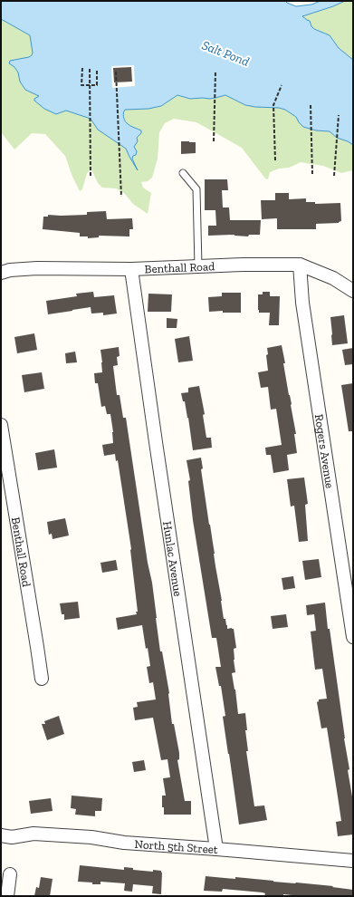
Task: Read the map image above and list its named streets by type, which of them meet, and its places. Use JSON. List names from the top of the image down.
{
  "streets": {
    "street": [
      "Benthall Road",
      "Rogers Avenue",
      "Hunlac Avenue",
      "North 5th Street"
    ]
  },
  "crossings": [
    ["Benthall Road", "Rogers Avenue"],
    ["Benthall Road", "Hunlac Avenue"],
    ["Hunlac Avenue", "North 5th Street"]
  ],
  "water": ["Salt Pond"]
}
